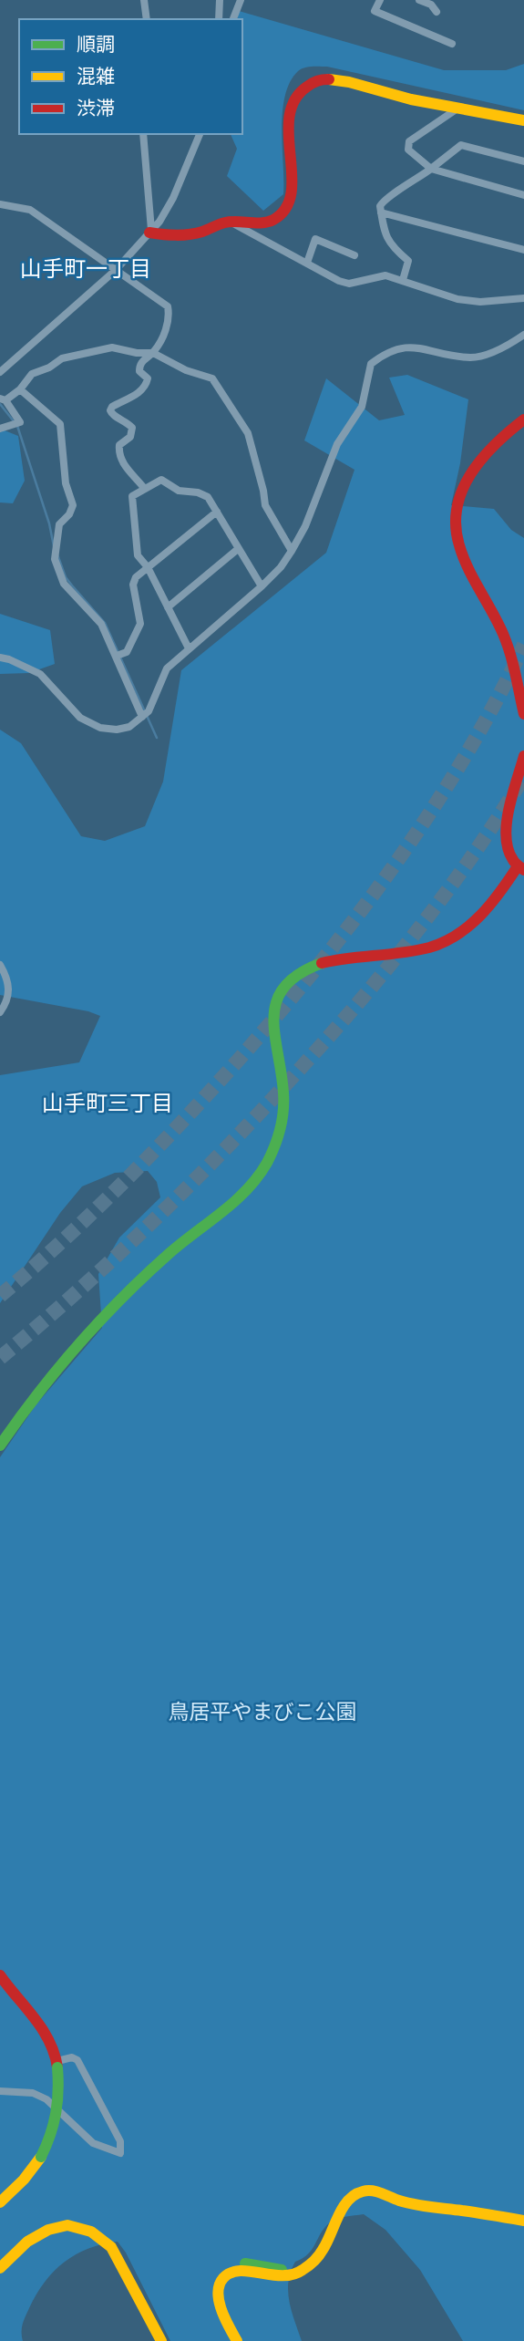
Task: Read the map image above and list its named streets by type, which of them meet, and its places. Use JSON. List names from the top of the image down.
{
  "districts": ["山手町一丁目", "山手町三丁目"],
  "parks": ["鳥居平やまびこ公園"],
  "legend": ["順調", "混雑", "渋滞"]
}
